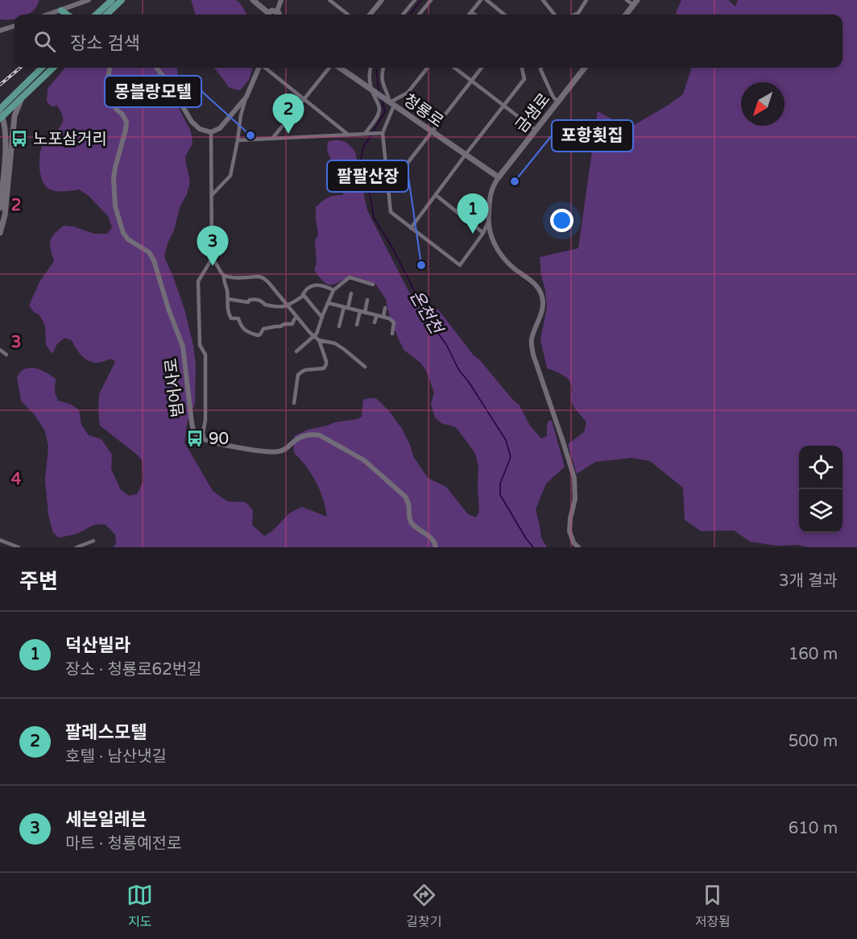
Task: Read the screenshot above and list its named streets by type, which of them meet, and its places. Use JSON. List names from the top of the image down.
{
  "streets": {
    "main road": ["청룡로", "금샘로"],
    "street": ["범어사로"]
  },
  "crossings": [
    ["청룡로", "금샘로"]
  ],
  "water": ["온천천"],
  "places": {
    "other": ["몽블랑모텔", "포항횟집", "팔팔산장"],
    "bus stop": ["노포삼거리", "90"]
  },
  "north": "bottom left",
  "page": {
    "search": "장소 검색",
    "pins": ["2", "1", "3"],
    "heading": ["주변", "3개 결과"],
    "list": [
      {
        "mark": "1",
        "name": "덕산빌라",
        "note": "장소 · 청룡로62번길",
        "value": "160 m"
      },
      {
        "mark": "2",
        "name": "팔레스모텔",
        "note": "호텔 · 남산냇길",
        "value": "500 m"
      },
      {
        "mark": "3",
        "name": "세븐일레븐",
        "note": "마트 · 청룡예전로",
        "value": "610 m"
      }
    ],
    "nav": ["지도", "길찾기", "저장됨"]
  },
  "grid": {
    "rows": ["2", "3", "4"]
  }
}
